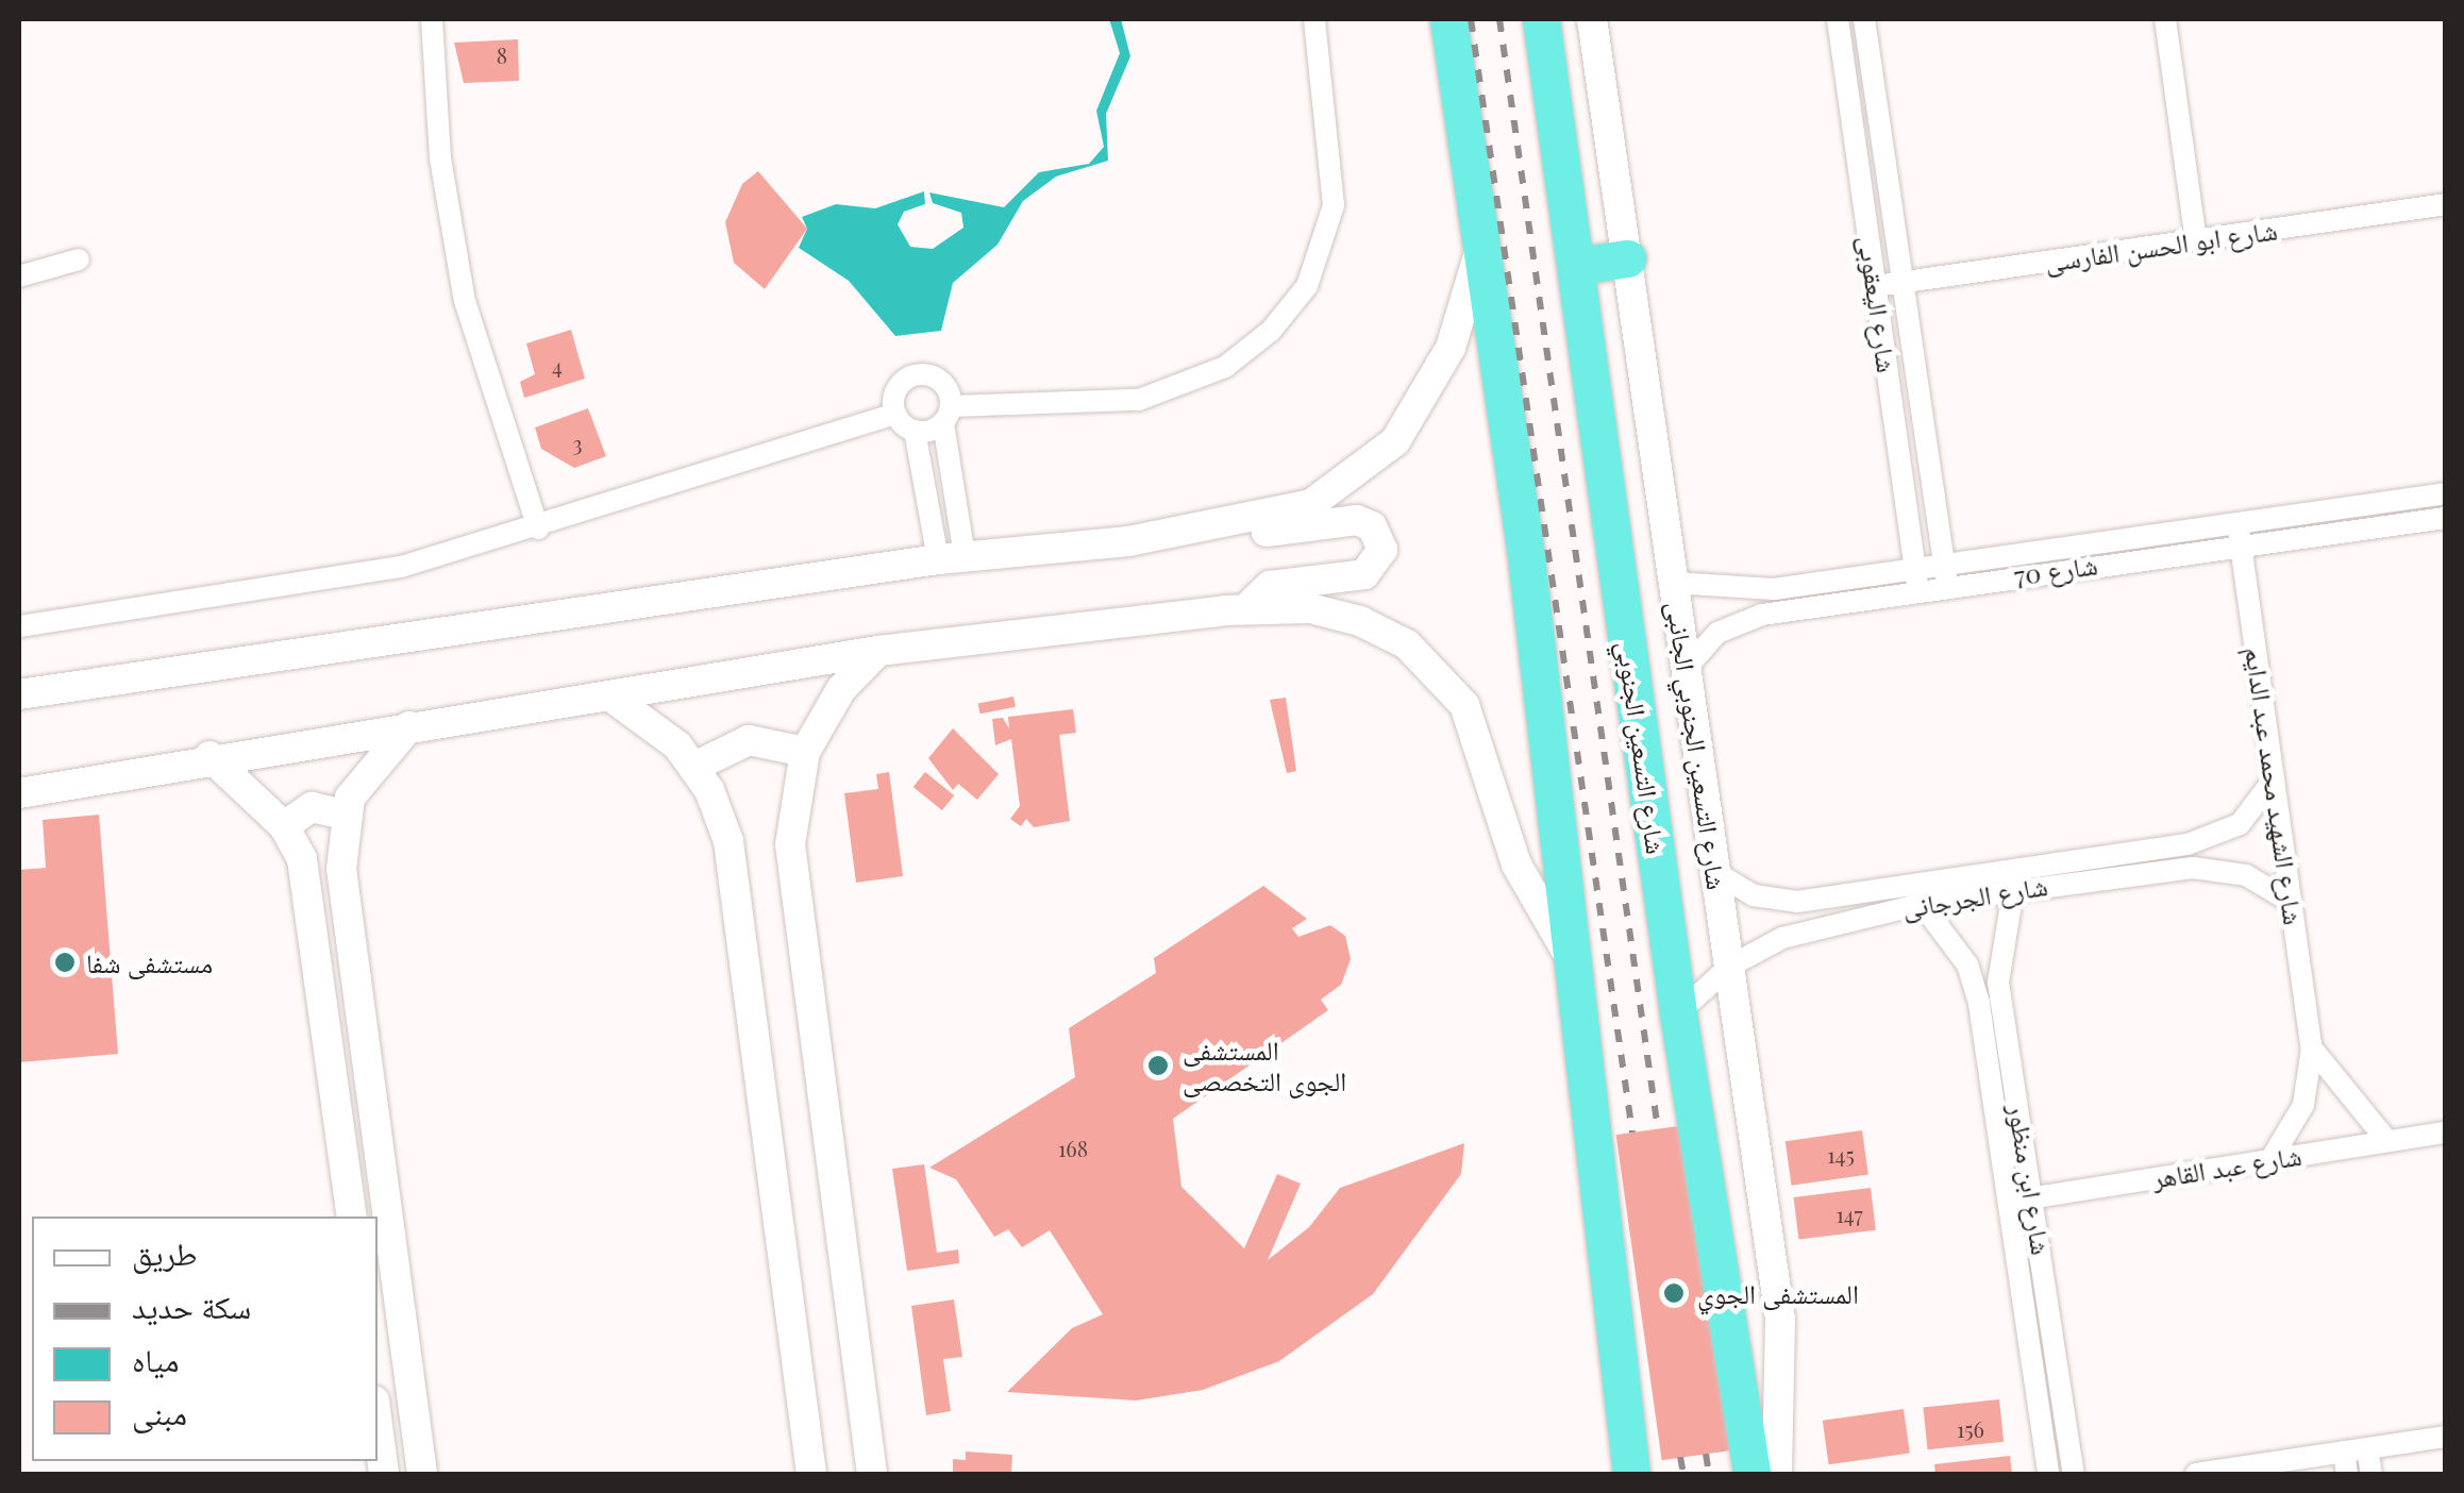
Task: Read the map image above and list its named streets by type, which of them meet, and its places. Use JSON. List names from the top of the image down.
{
  "streets": {
    "highway": ["شارع التسعين الجنوبي"],
    "street": [
      "شارع ابو الحسن الفارسى",
      "شارع اليعقوبى",
      "شارع 70",
      "شارع التسعين الجنوبي الجانبى",
      "شارع الشهيد محمد عبد الدايم",
      "شارع الجرجانى",
      "شارع عبد القاهر",
      "شارع ابن منظور"
    ]
  },
  "crossings": [
    ["شارع ابو الحسن الفارسى", "شارع اليعقوبى"],
    ["شارع اليعقوبى", "شارع 70"],
    ["شارع 70", "شارع التسعين الجنوبي الجانبى"],
    ["شارع 70", "شارع الشهيد محمد عبد الدايم"],
    ["شارع التسعين الجنوبي الجانبى", "شارع الجرجانى"],
    ["شارع التسعين الجنوبي", "شارع الجرجانى"],
    ["شارع الشهيد محمد عبد الدايم", "شارع الجرجانى"],
    ["شارع الشهيد محمد عبد الدايم", "شارع عبد القاهر"],
    ["شارع الشهيد محمد عبد الدايم", "شارع ابن منظور"],
    ["شارع الجرجانى", "شارع عبد القاهر"],
    ["شارع الجرجانى", "شارع ابن منظور"],
    ["شارع عبد القاهر", "شارع ابن منظور"]
  ],
  "places": ["مستشفى شفا", "المستشفى الجوى التخصصى", "المستشفى الجوي"],
  "house_numbers": [
    "8",
    "4",
    "3",
    "168",
    "145",
    "147",
    "156"
  ],
  "legend": [
    "طريق",
    "سكة حديد",
    "مياه",
    "مبنى"
  ]
}
